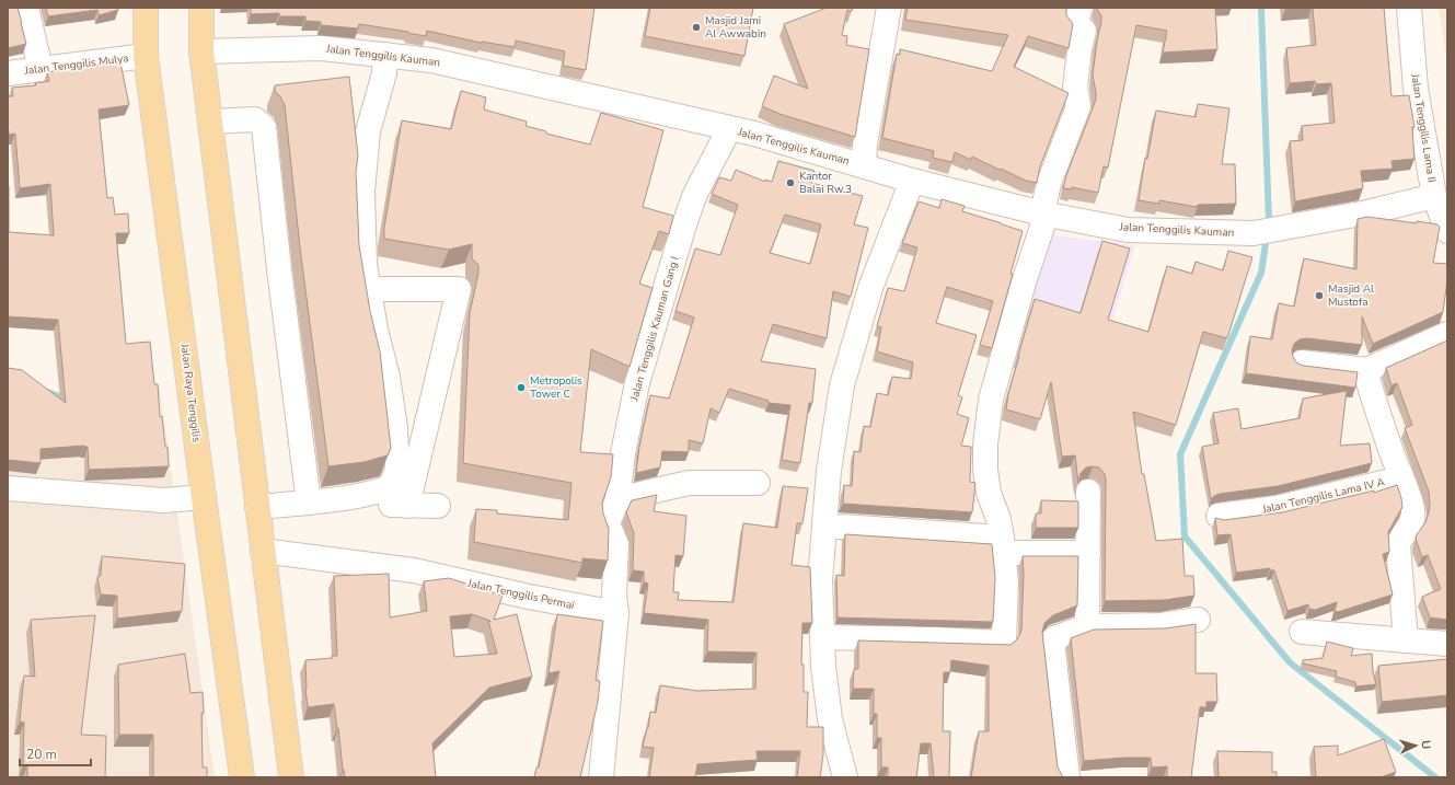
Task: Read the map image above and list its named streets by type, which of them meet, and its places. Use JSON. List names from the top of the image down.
{
  "streets": {
    "main road": ["Jalan Raya Tenggilis"],
    "street": [
      "Jalan Tenggilis Kauman",
      "Jalan Tenggilis Mulya",
      "Jalan Tenggilis Lama II",
      "Jalan Tenggilis Kauman Gang I",
      "Jalan Tenggilis Lama IV A",
      "Jalan Tenggilis Permai"
    ]
  },
  "crossings": [
    ["Jalan Tenggilis Kauman", "Jalan Tenggilis Lama II"],
    ["Jalan Tenggilis Kauman", "Jalan Tenggilis Kauman Gang I"],
    ["Jalan Tenggilis Mulya", "Jalan Raya Tenggilis"],
    ["Jalan Tenggilis Kauman Gang I", "Jalan Tenggilis Permai"]
  ],
  "places": [
    "Masjid Jami Al Awwabin",
    "Kantor Balai Rw.3",
    "Masjid Al Mustofa",
    "Metropolis Tower C"
  ],
  "scale_bar": "20 m",
  "north": "right"
}
